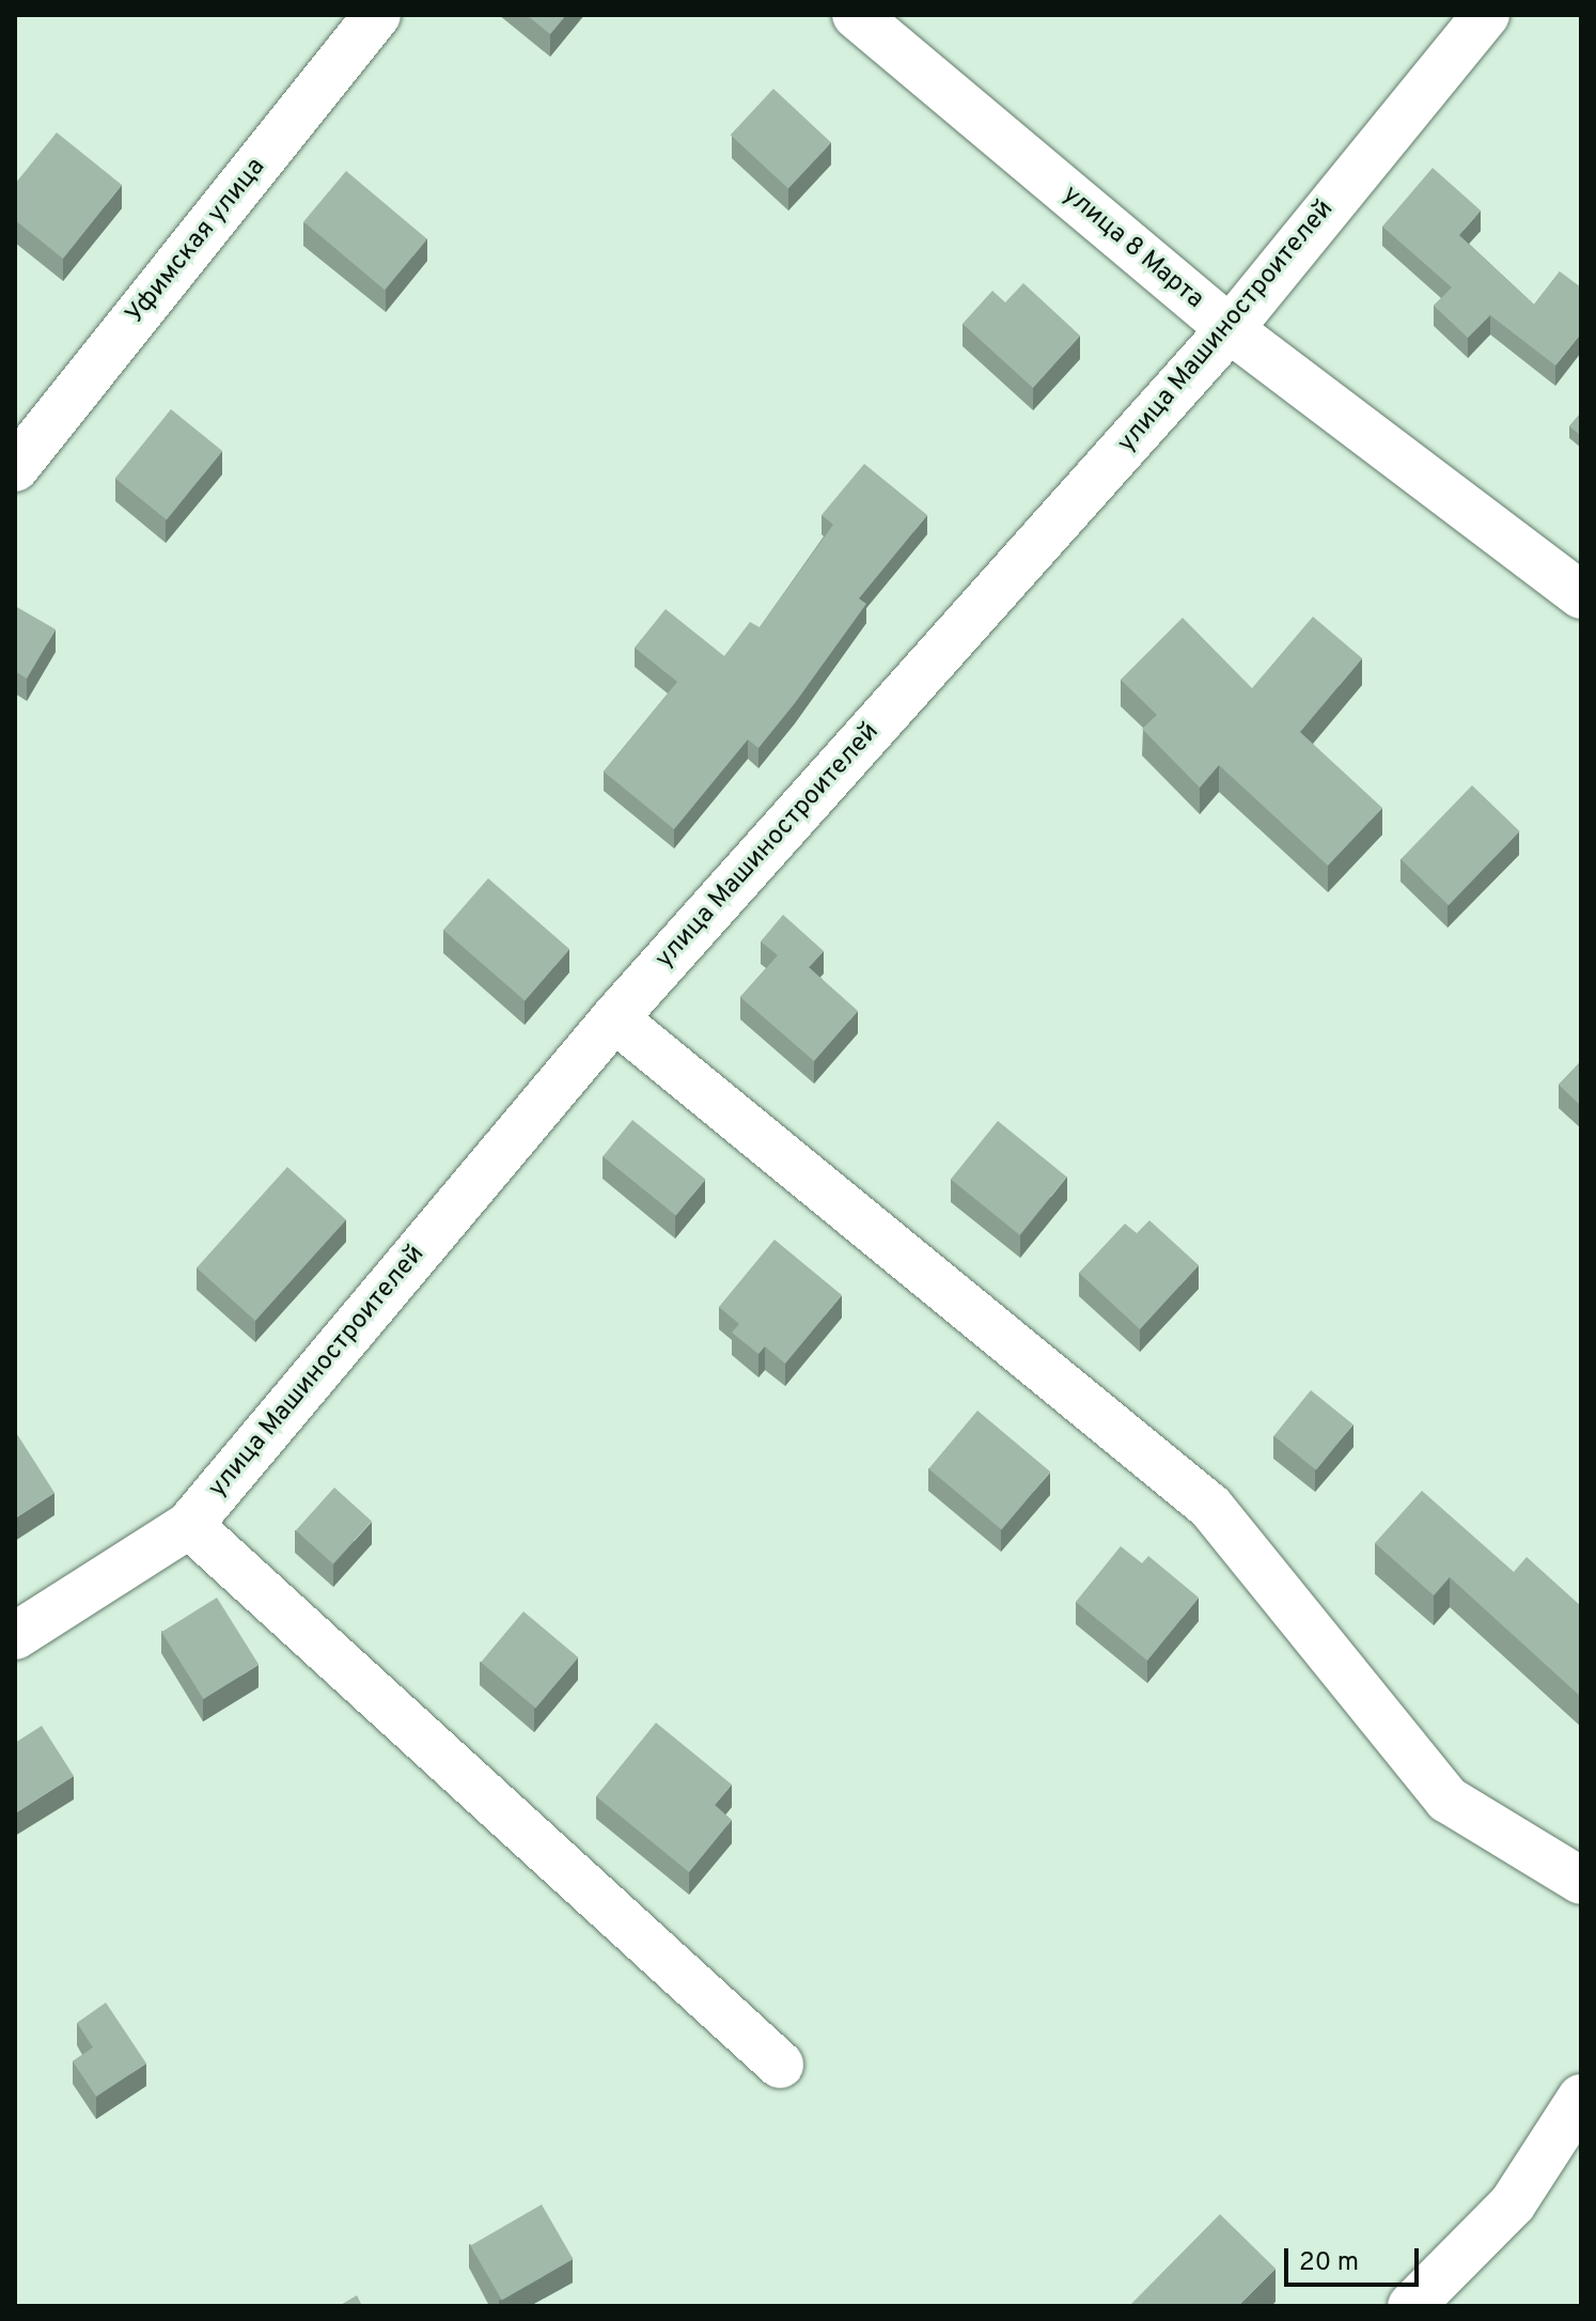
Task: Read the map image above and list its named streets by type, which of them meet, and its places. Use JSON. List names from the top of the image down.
{
  "streets": {
    "street": ["Уфимская улица", "улица 8 Марта", "улица Машиностроителей"]
  },
  "crossings": [
    ["улица 8 Марта", "улица Машиностроителей"]
  ],
  "scale_bar": "20 m"
}
